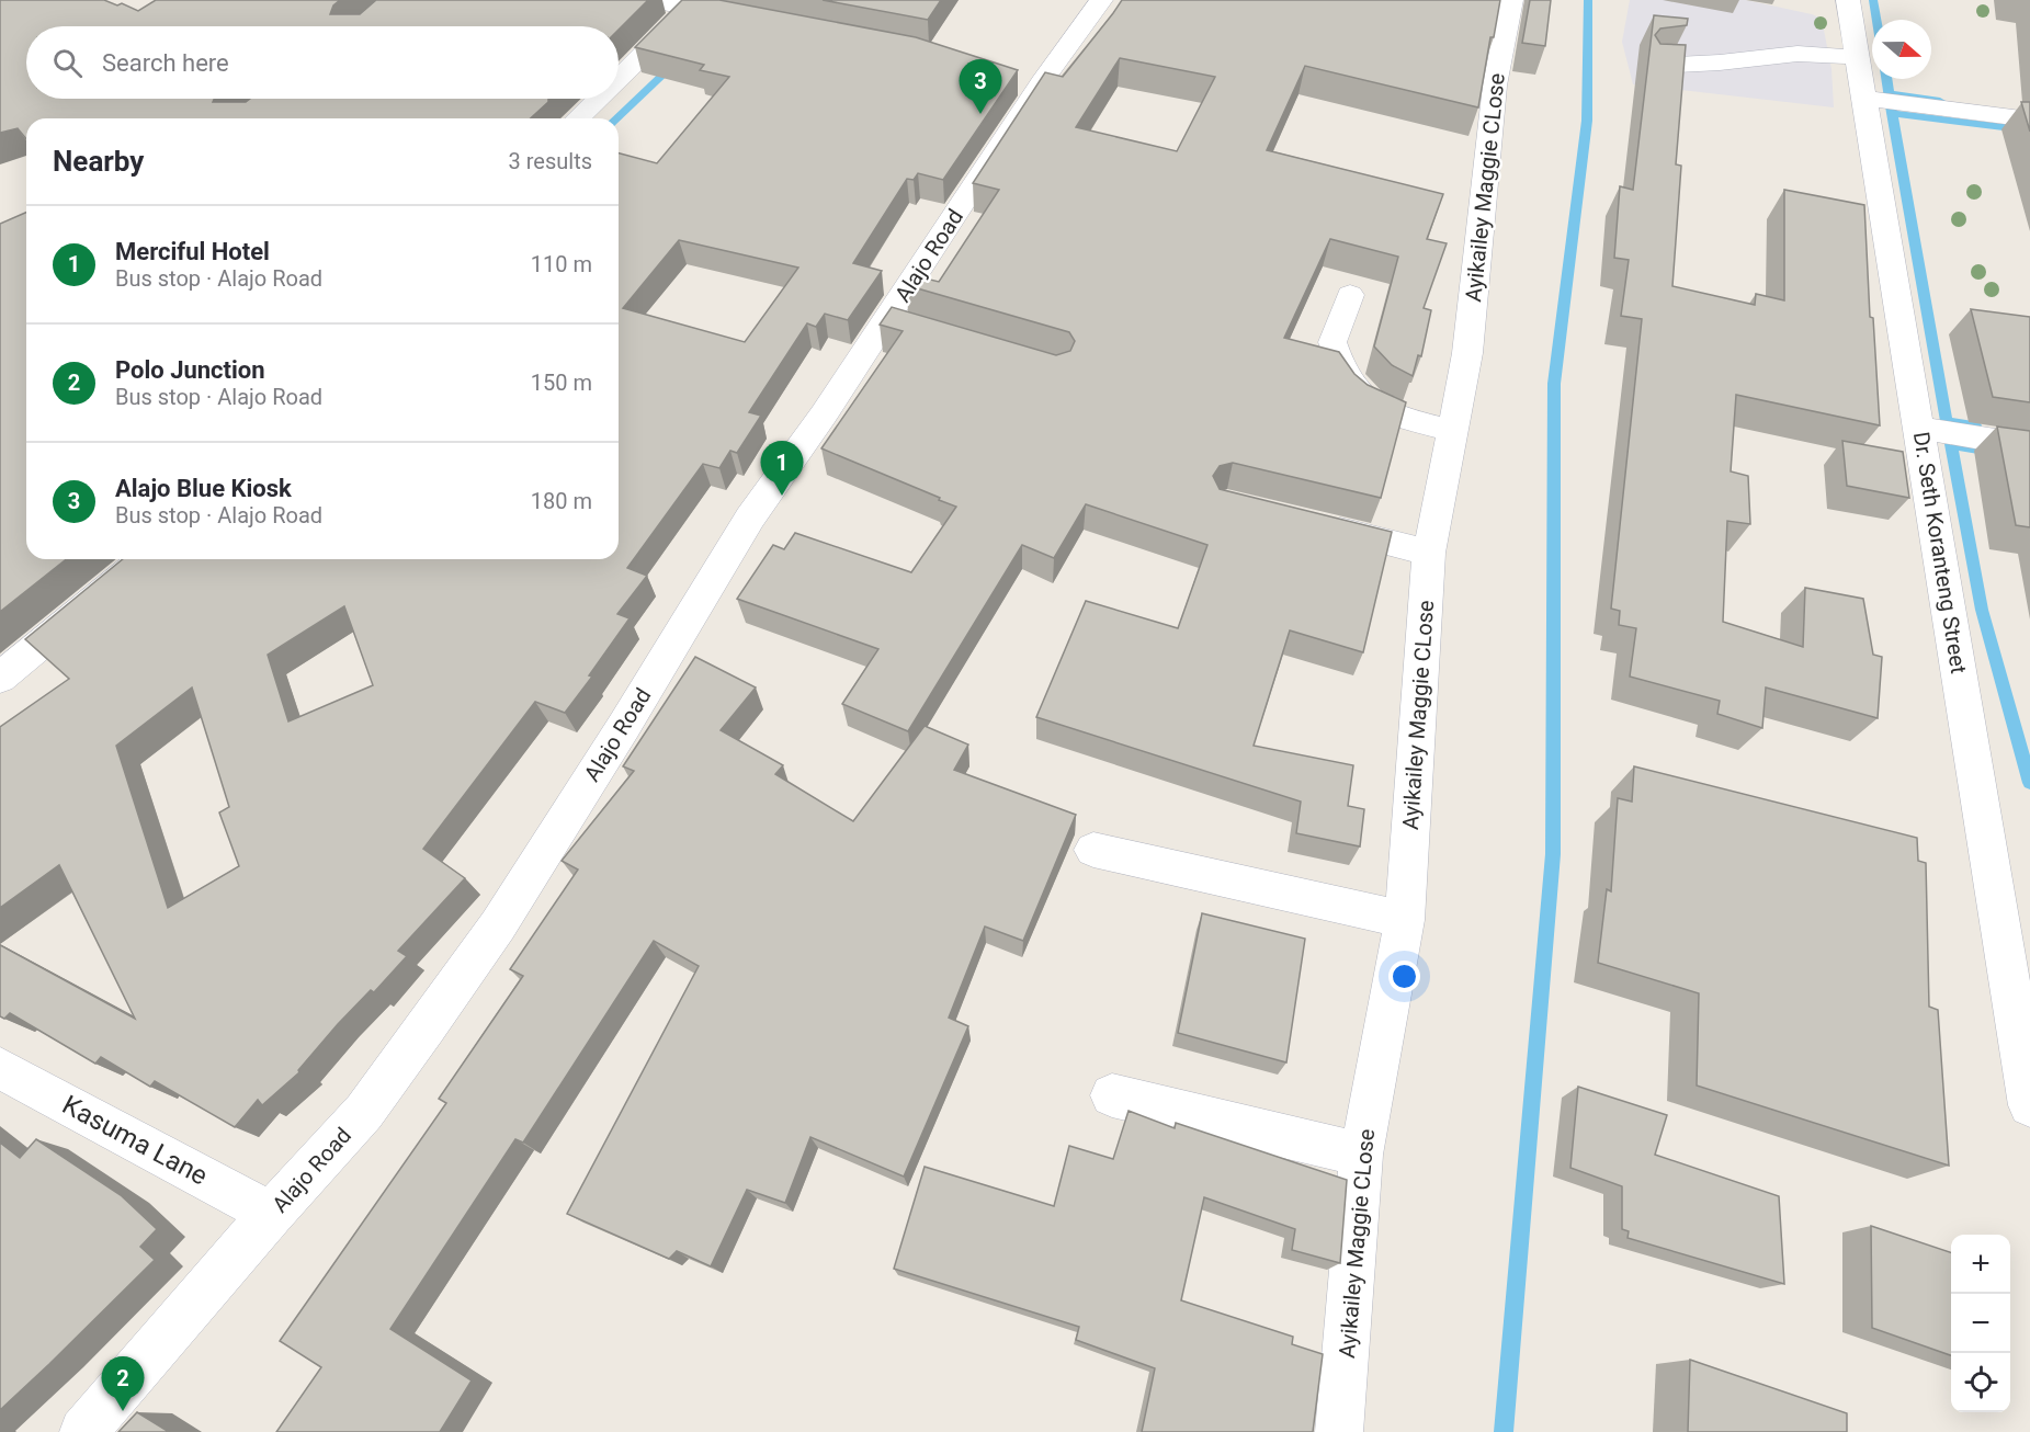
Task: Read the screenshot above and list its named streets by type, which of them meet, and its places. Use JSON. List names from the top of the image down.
{
  "streets": {
    "street": [
      "Ayikailey Maggie CLose",
      "Alajo Road",
      "Dr. Seth Koranteng Street",
      "Kasuma Lane"
    ]
  },
  "crossings": [
    ["Alajo Road", "Kasuma Lane"]
  ],
  "north": "right",
  "page": {
    "search": "Search here",
    "pins": ["3", "1", "2"],
    "heading": ["Nearby", "3 results"],
    "list": [
      {
        "mark": "1",
        "name": "Merciful Hotel",
        "note": "Bus stop · Alajo Road",
        "value": "110 m"
      },
      {
        "mark": "2",
        "name": "Polo Junction",
        "note": "Bus stop · Alajo Road",
        "value": "150 m"
      },
      {
        "mark": "3",
        "name": "Alajo Blue Kiosk",
        "note": "Bus stop · Alajo Road",
        "value": "180 m"
      }
    ],
    "map_buttons": ["+", "−"]
  }
}
